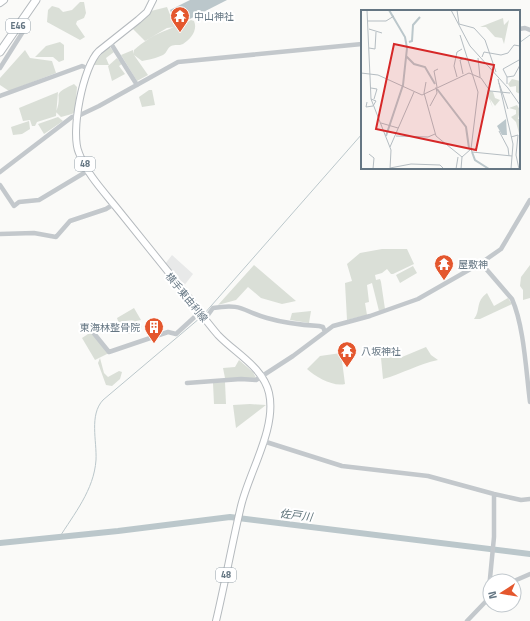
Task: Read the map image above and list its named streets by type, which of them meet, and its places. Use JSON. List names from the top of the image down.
{
  "streets": {
    "highway": ["E46"],
    "main road": ["48", "横手東由利線"]
  },
  "water": ["佐戸川"],
  "places": {
    "temple": ["中山神社", "屋敷神", "八坂神社"],
    "building": ["東海林整骨院"]
  },
  "north": "left"
}
